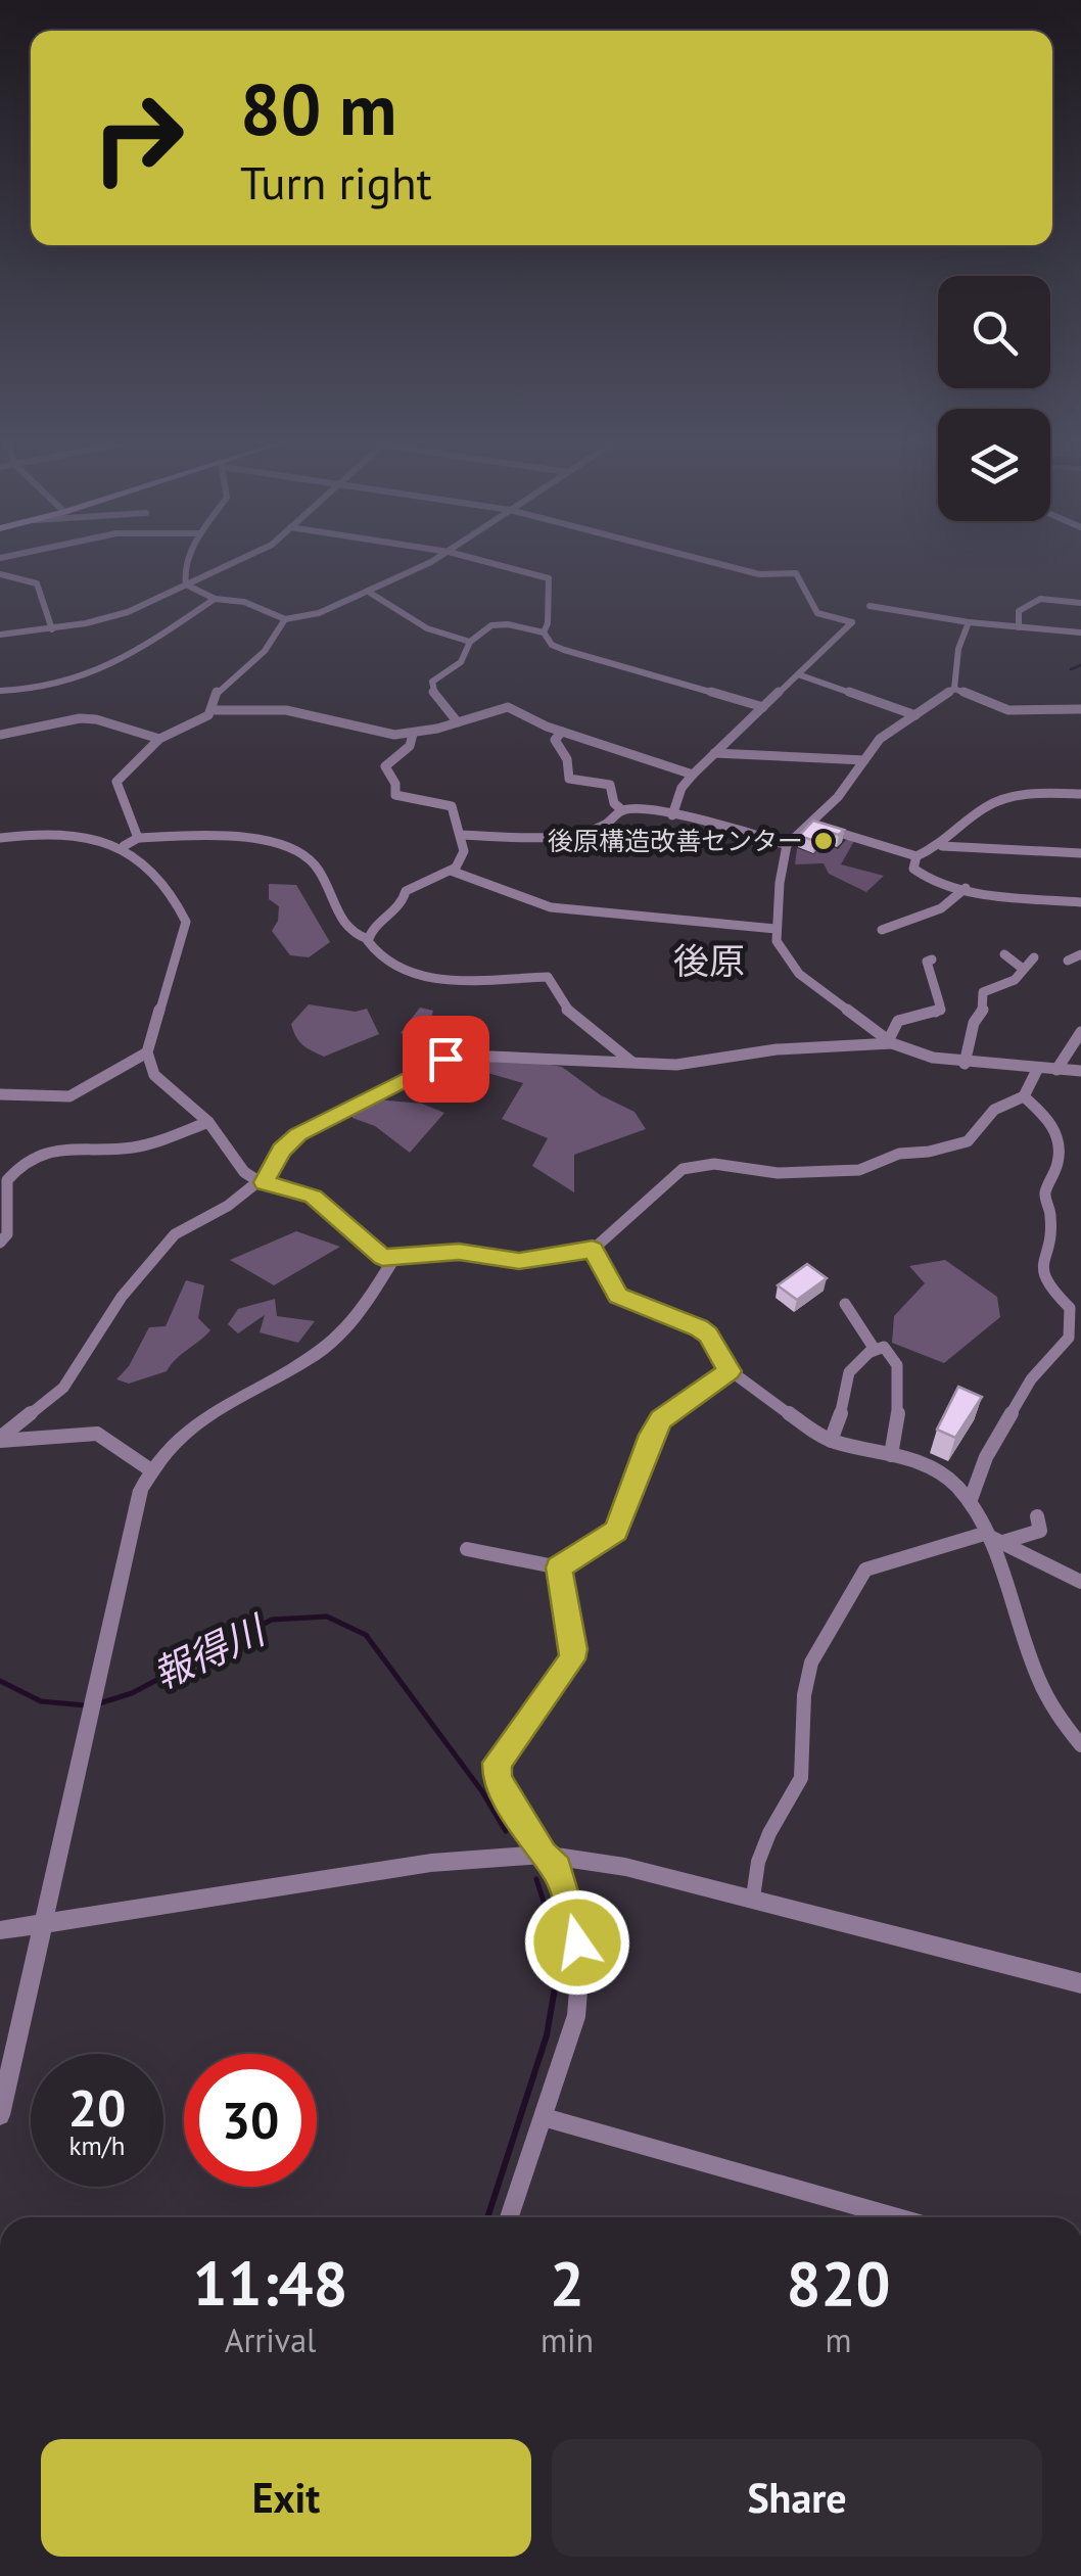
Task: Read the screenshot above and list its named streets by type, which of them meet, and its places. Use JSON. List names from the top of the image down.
{
  "districts": ["後原"],
  "water": ["報得川"],
  "places": ["後原構造改善センター"],
  "page": {
    "turn": ["80 m", "Turn right"],
    "speed": "20 km/h",
    "limit": "30",
    "eta": [
      "11:48",
      "Arrival",
      "2",
      "min",
      "820",
      "m"
    ],
    "buttons": ["Exit", "Share"]
  }
}
